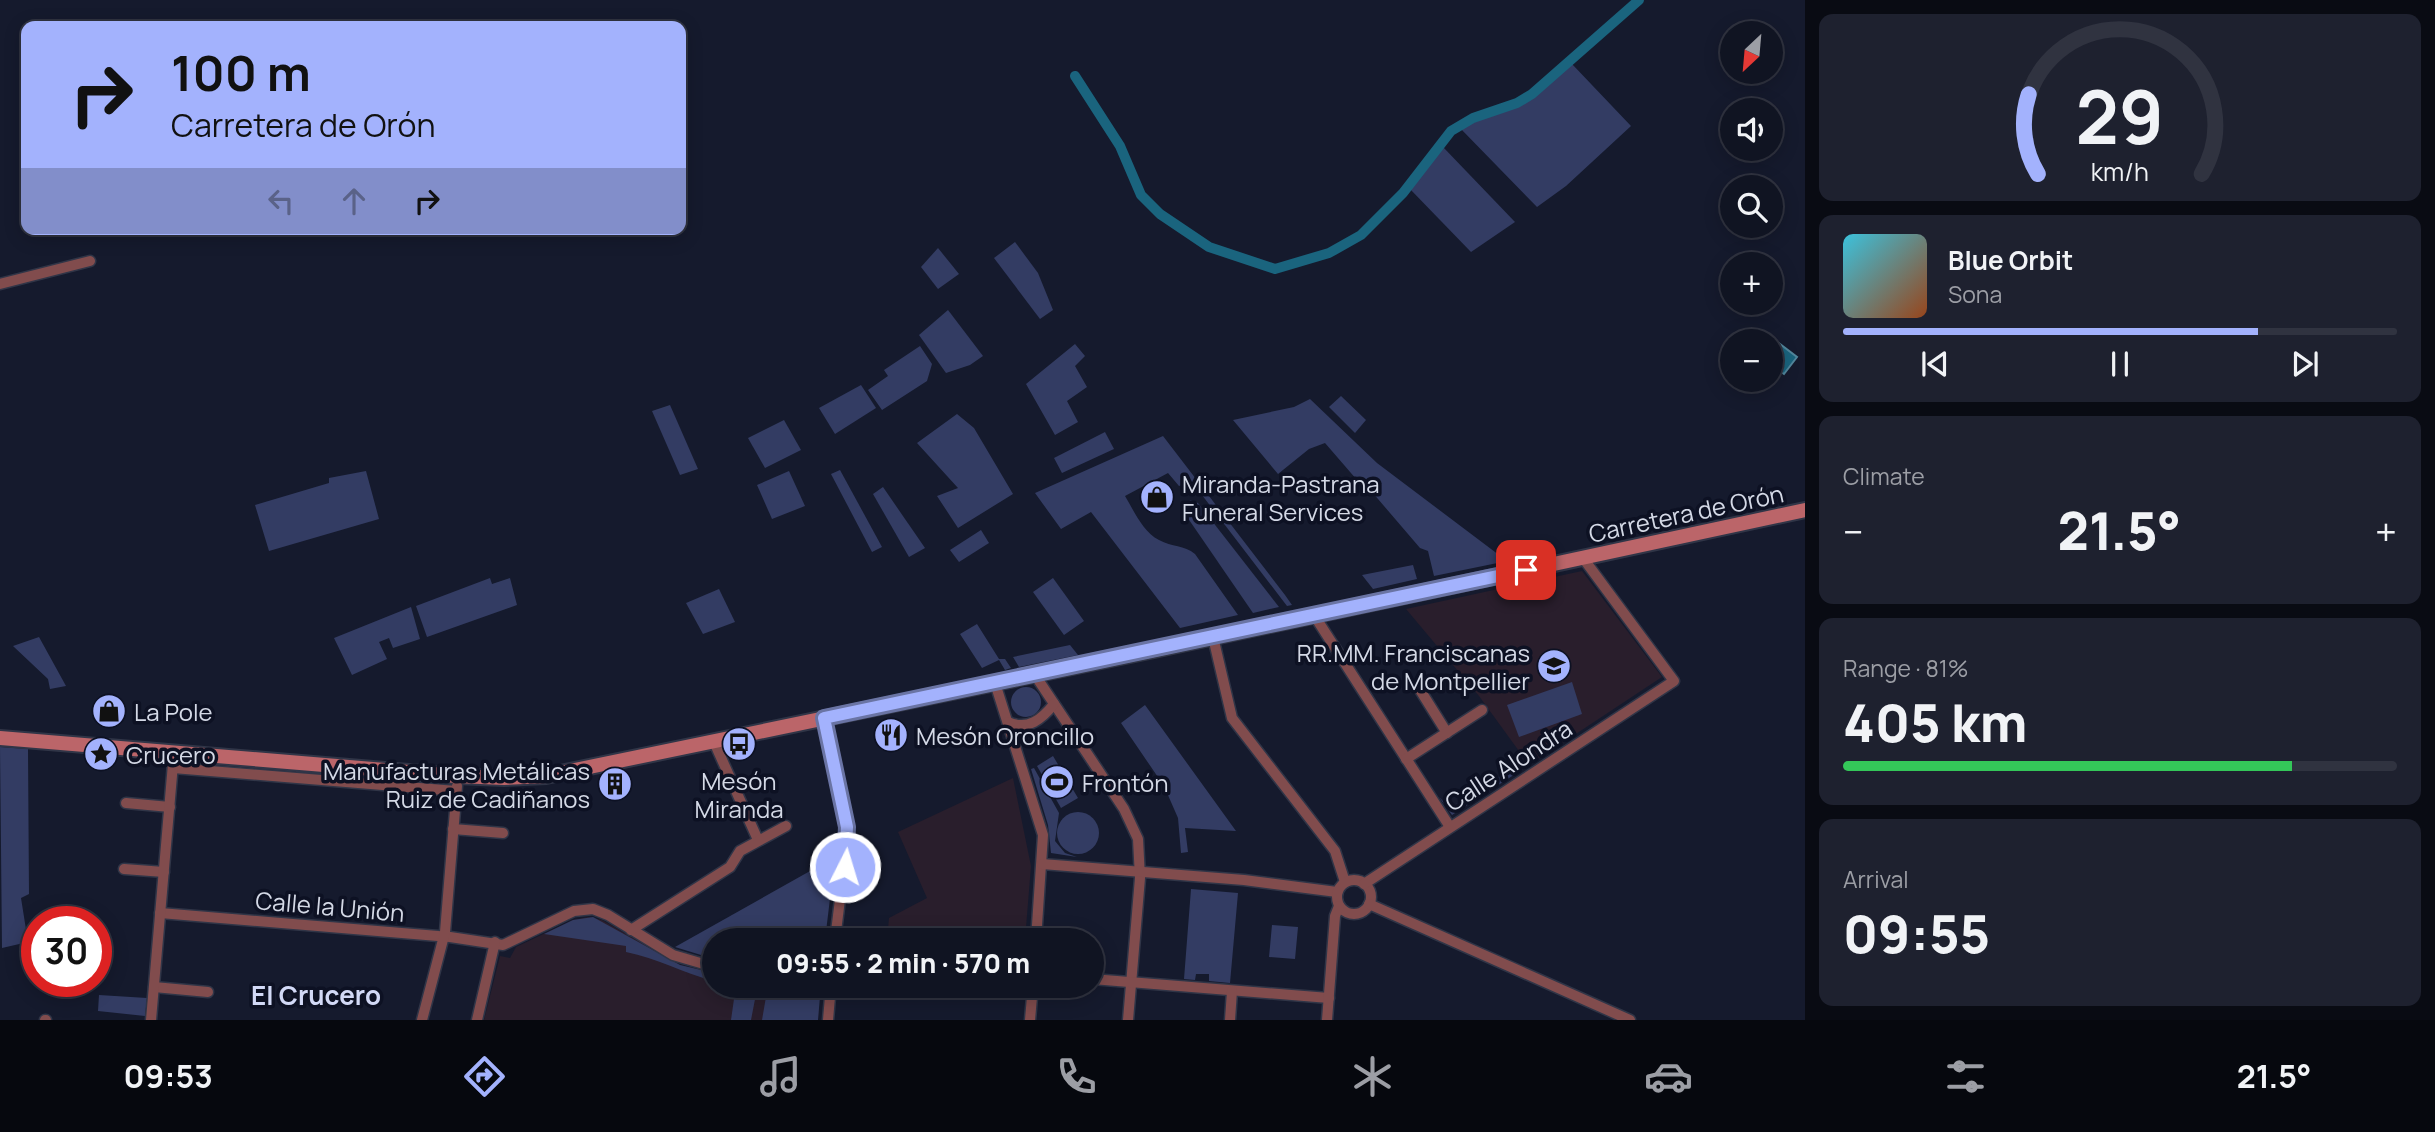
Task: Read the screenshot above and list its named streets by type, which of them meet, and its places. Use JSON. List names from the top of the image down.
{
  "streets": {
    "street": ["Carretera de Orón", "Calle Alondra", "Calle la Unión"]
  },
  "crossings": [
    ["Carretera de Orón", "Calle Alondra"]
  ],
  "districts": ["El Crucero"],
  "places": {
    "shop": ["Miranda-Pastrana Funeral Services", "La Pole"],
    "school or university": ["RR.MM. Franciscanas de Montpellier"],
    "restaurant": ["Mesón Oroncillo"],
    "bus stop": ["Mesón Miranda"],
    "place": ["Crucero"],
    "sports": ["Frontón"],
    "building": ["Manufacturas Metálicas Ruiz de Cadiñanos"]
  },
  "north": "bottom left",
  "page": {
    "map_buttons": ["+", "−"],
    "turn": ["100 m", "Carretera de Orón"],
    "song": ["Blue Orbit", "Sona"],
    "tile": [
      "Climate",
      ["Range · 81%", "405 km"],
      ["Arrival", "09:55"]
    ],
    "heat": ["−", "21.5°", "+"],
    "limit": "30",
    "trip": "09:55 · 2 min · 570 m",
    "tabs": ["09:53", "21.5°"],
    "gauge": ["29", "km/h"]
  }
}
